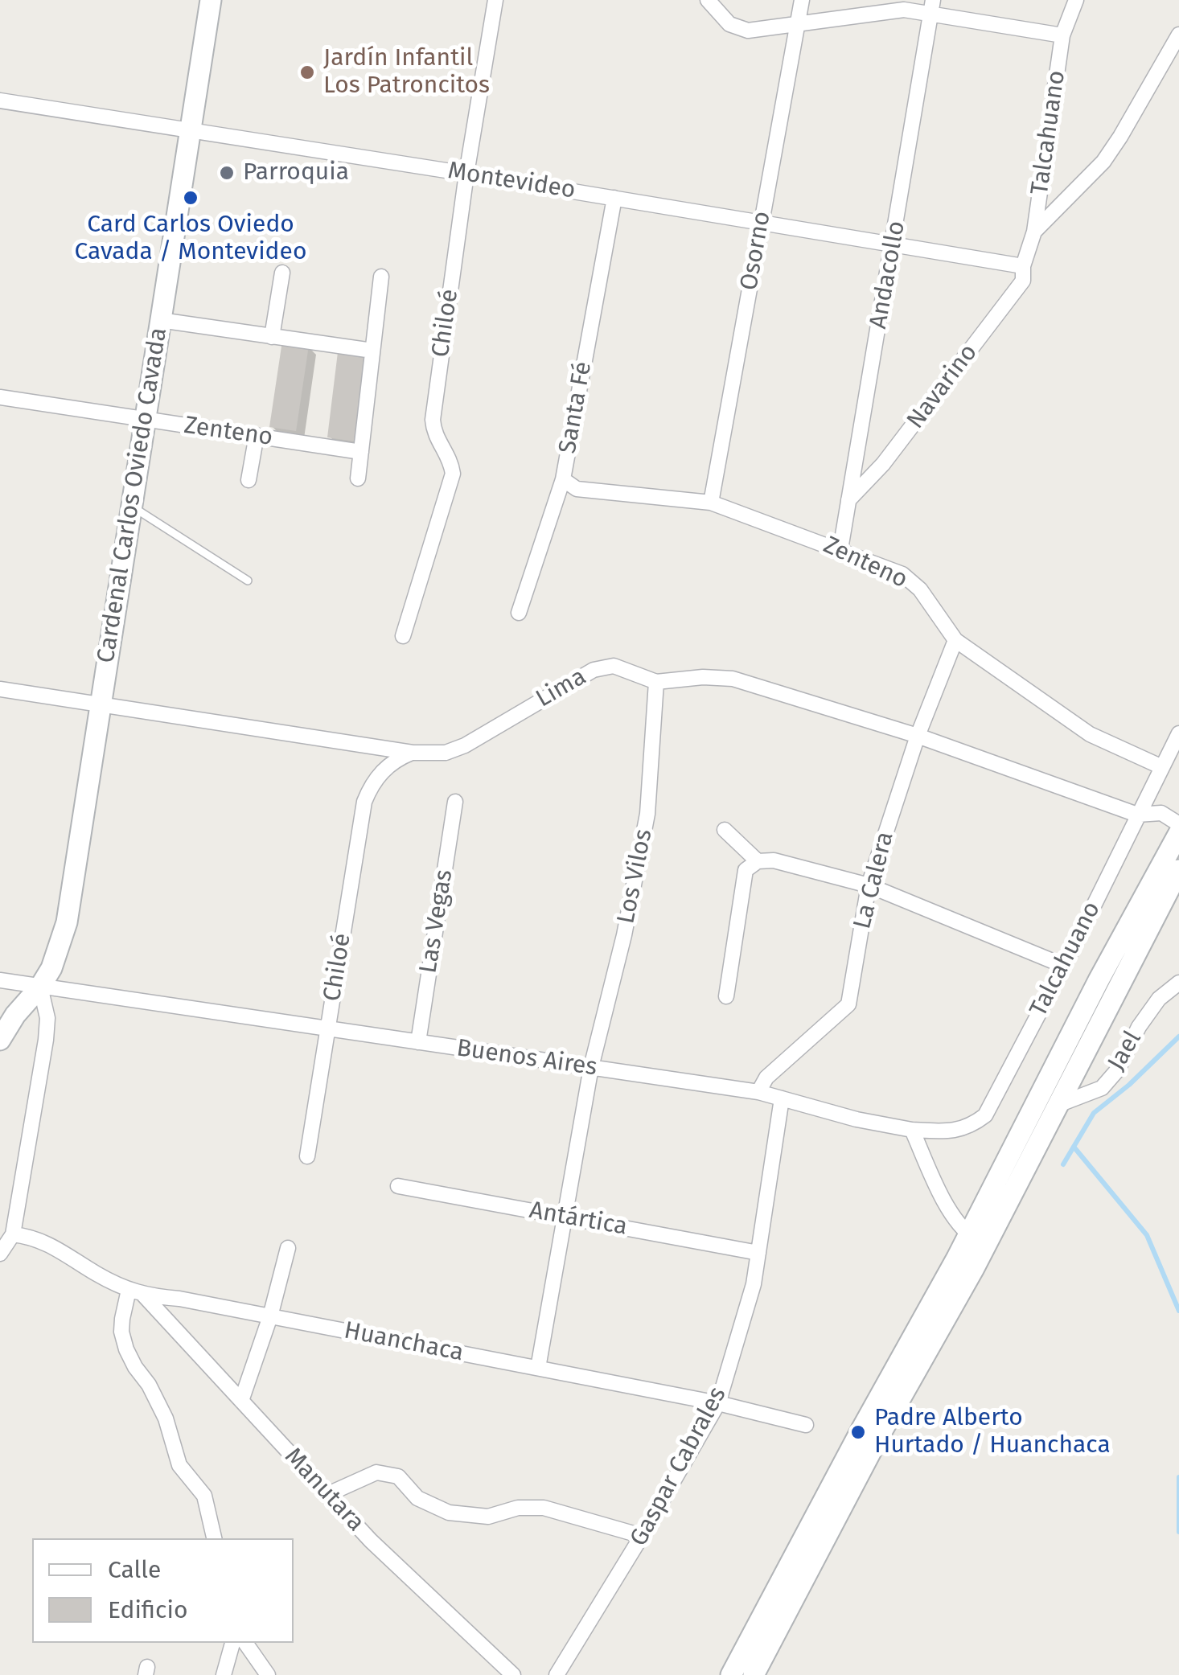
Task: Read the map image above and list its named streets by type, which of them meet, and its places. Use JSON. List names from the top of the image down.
{
  "streets": {
    "main road": ["Cardenal Carlos Oviedo Cavada"],
    "street": [
      "Talcahuano",
      "Montevideo",
      "Osorno",
      "Andacollo",
      "Chiloé",
      "Navarino",
      "Santa Fé",
      "Zenteno",
      "Lima",
      "Los Vilos",
      "La Calera",
      "Las Vegas",
      "Jael",
      "Buenos Aires",
      "Antártica",
      "Huanchaca",
      "Gaspar Cabrales",
      "Manutara"
    ]
  },
  "crossings": [
    ["Talcahuano", "Montevideo"],
    ["Talcahuano", "Navarino"],
    ["Talcahuano", "Zenteno"],
    ["Talcahuano", "Lima"],
    ["Talcahuano", "Buenos Aires"],
    ["Montevideo", "Osorno"],
    ["Montevideo", "Andacollo"],
    ["Montevideo", "Chiloé"],
    ["Montevideo", "Navarino"],
    ["Montevideo", "Santa Fé"],
    ["Montevideo", "Cardenal Carlos Oviedo Cavada"],
    ["Osorno", "Zenteno"],
    ["Andacollo", "Navarino"],
    ["Andacollo", "Zenteno"],
    ["Chiloé", "Lima"],
    ["Chiloé", "Buenos Aires"],
    ["Santa Fé", "Zenteno"],
    ["Zenteno", "Cardenal Carlos Oviedo Cavada"],
    ["Zenteno", "La Calera"],
    ["Cardenal Carlos Oviedo Cavada", "Lima"],
    ["Cardenal Carlos Oviedo Cavada", "Buenos Aires"],
    ["Lima", "Los Vilos"],
    ["Lima", "La Calera"],
    ["Los Vilos", "Buenos Aires"],
    ["Los Vilos", "Antártica"],
    ["Los Vilos", "Huanchaca"],
    ["La Calera", "Buenos Aires"],
    ["Las Vegas", "Buenos Aires"],
    ["Buenos Aires", "Gaspar Cabrales"],
    ["Antártica", "Gaspar Cabrales"],
    ["Huanchaca", "Gaspar Cabrales"],
    ["Huanchaca", "Manutara"]
  ],
  "places": [
    "Jardín Infantil Los Patroncitos",
    "Parroquia",
    "Card Carlos Oviedo Cavada / Montevideo",
    "Padre Alberto Hurtado / Huanchaca"
  ],
  "legend": ["Calle", "Edificio"]
}
